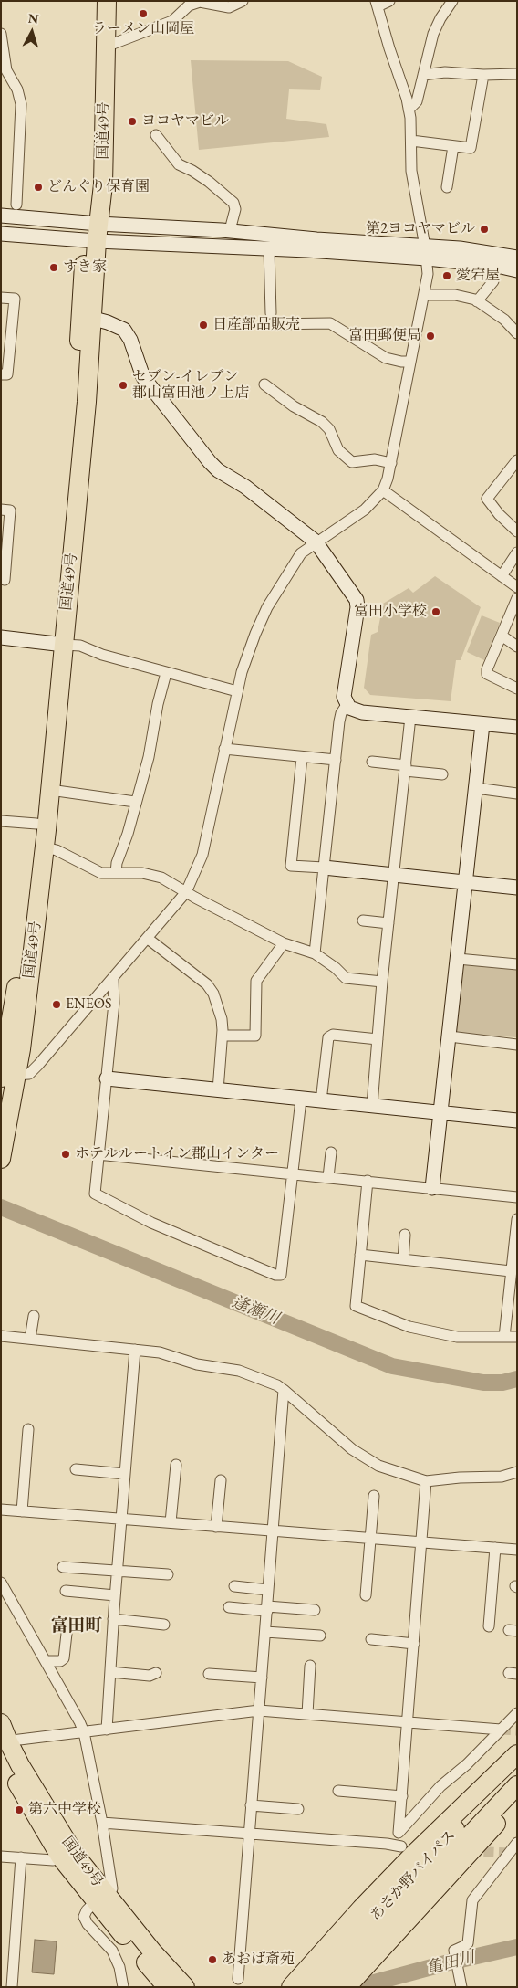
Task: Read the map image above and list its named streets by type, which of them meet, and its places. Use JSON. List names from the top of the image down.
{
  "streets": {
    "highway": ["国道49号", "あさか野バイパス"]
  },
  "districts": ["富田町"],
  "water": ["逢瀬川", "亀田川"],
  "places": [
    "ラーメン山岡屋",
    "ヨコヤマビル",
    "どんぐり保育園",
    "第2ヨコヤマビル",
    "すき家",
    "愛宕屋",
    "日産部品販売",
    "富田郵便局",
    "セブン-イレブン 郡山富田池ノ上店",
    "富田小学校",
    "ENEOS",
    "ホテルルートイン郡山インター",
    "第六中学校",
    "あおば斎苑"
  ],
  "north": "top"
}
